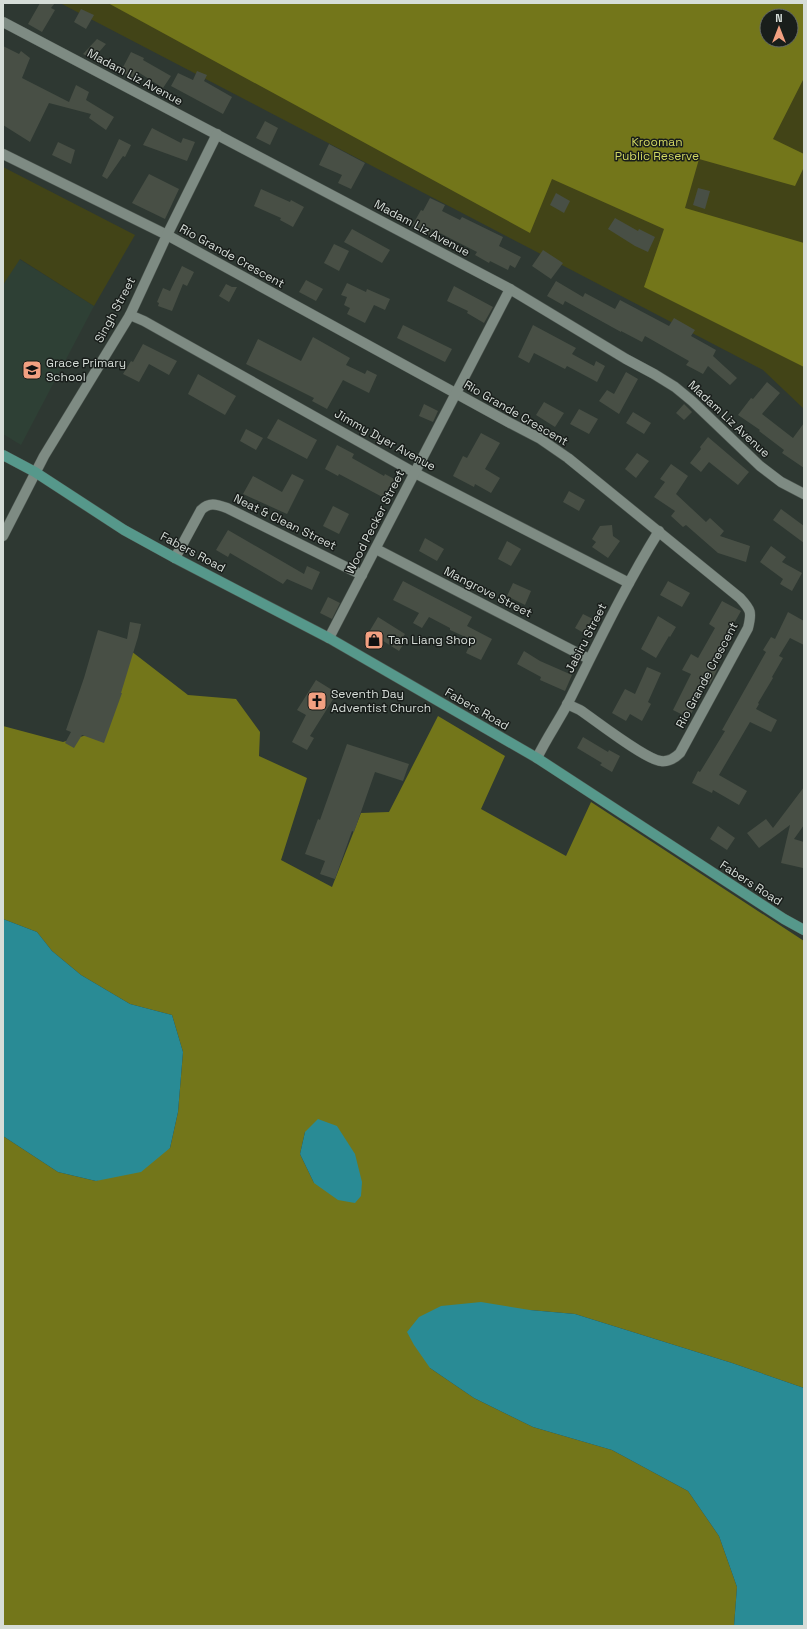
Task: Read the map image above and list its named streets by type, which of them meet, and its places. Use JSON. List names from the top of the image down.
{
  "streets": {
    "main road": ["Fabers Road"],
    "street": [
      "Madam Liz Avenue",
      "Rio Grande Crescent",
      "Singh Street",
      "Jimmy Dyer Avenue",
      "Neat & Clean Street",
      "Wood Pecker Street",
      "Mangrove Street",
      "Jabiru Street"
    ]
  },
  "crossings": [
    ["Madam Liz Avenue", "Singh Street"],
    ["Madam Liz Avenue", "Wood Pecker Street"],
    ["Rio Grande Crescent", "Singh Street"],
    ["Rio Grande Crescent", "Wood Pecker Street"],
    ["Rio Grande Crescent", "Jabiru Street"],
    ["Singh Street", "Jimmy Dyer Avenue"],
    ["Singh Street", "Fabers Road"],
    ["Jimmy Dyer Avenue", "Wood Pecker Street"],
    ["Jimmy Dyer Avenue", "Jabiru Street"],
    ["Neat & Clean Street", "Wood Pecker Street"],
    ["Neat & Clean Street", "Fabers Road"],
    ["Wood Pecker Street", "Fabers Road"],
    ["Wood Pecker Street", "Mangrove Street"],
    ["Fabers Road", "Jabiru Street"],
    ["Mangrove Street", "Jabiru Street"]
  ],
  "parks": ["Krooman Public Reserve"],
  "places": {
    "school or university": ["Grace Primary School"],
    "shop": ["Tan Liang Shop"],
    "church": ["Seventh Day Adventist Church"]
  },
  "north": "top"
}
